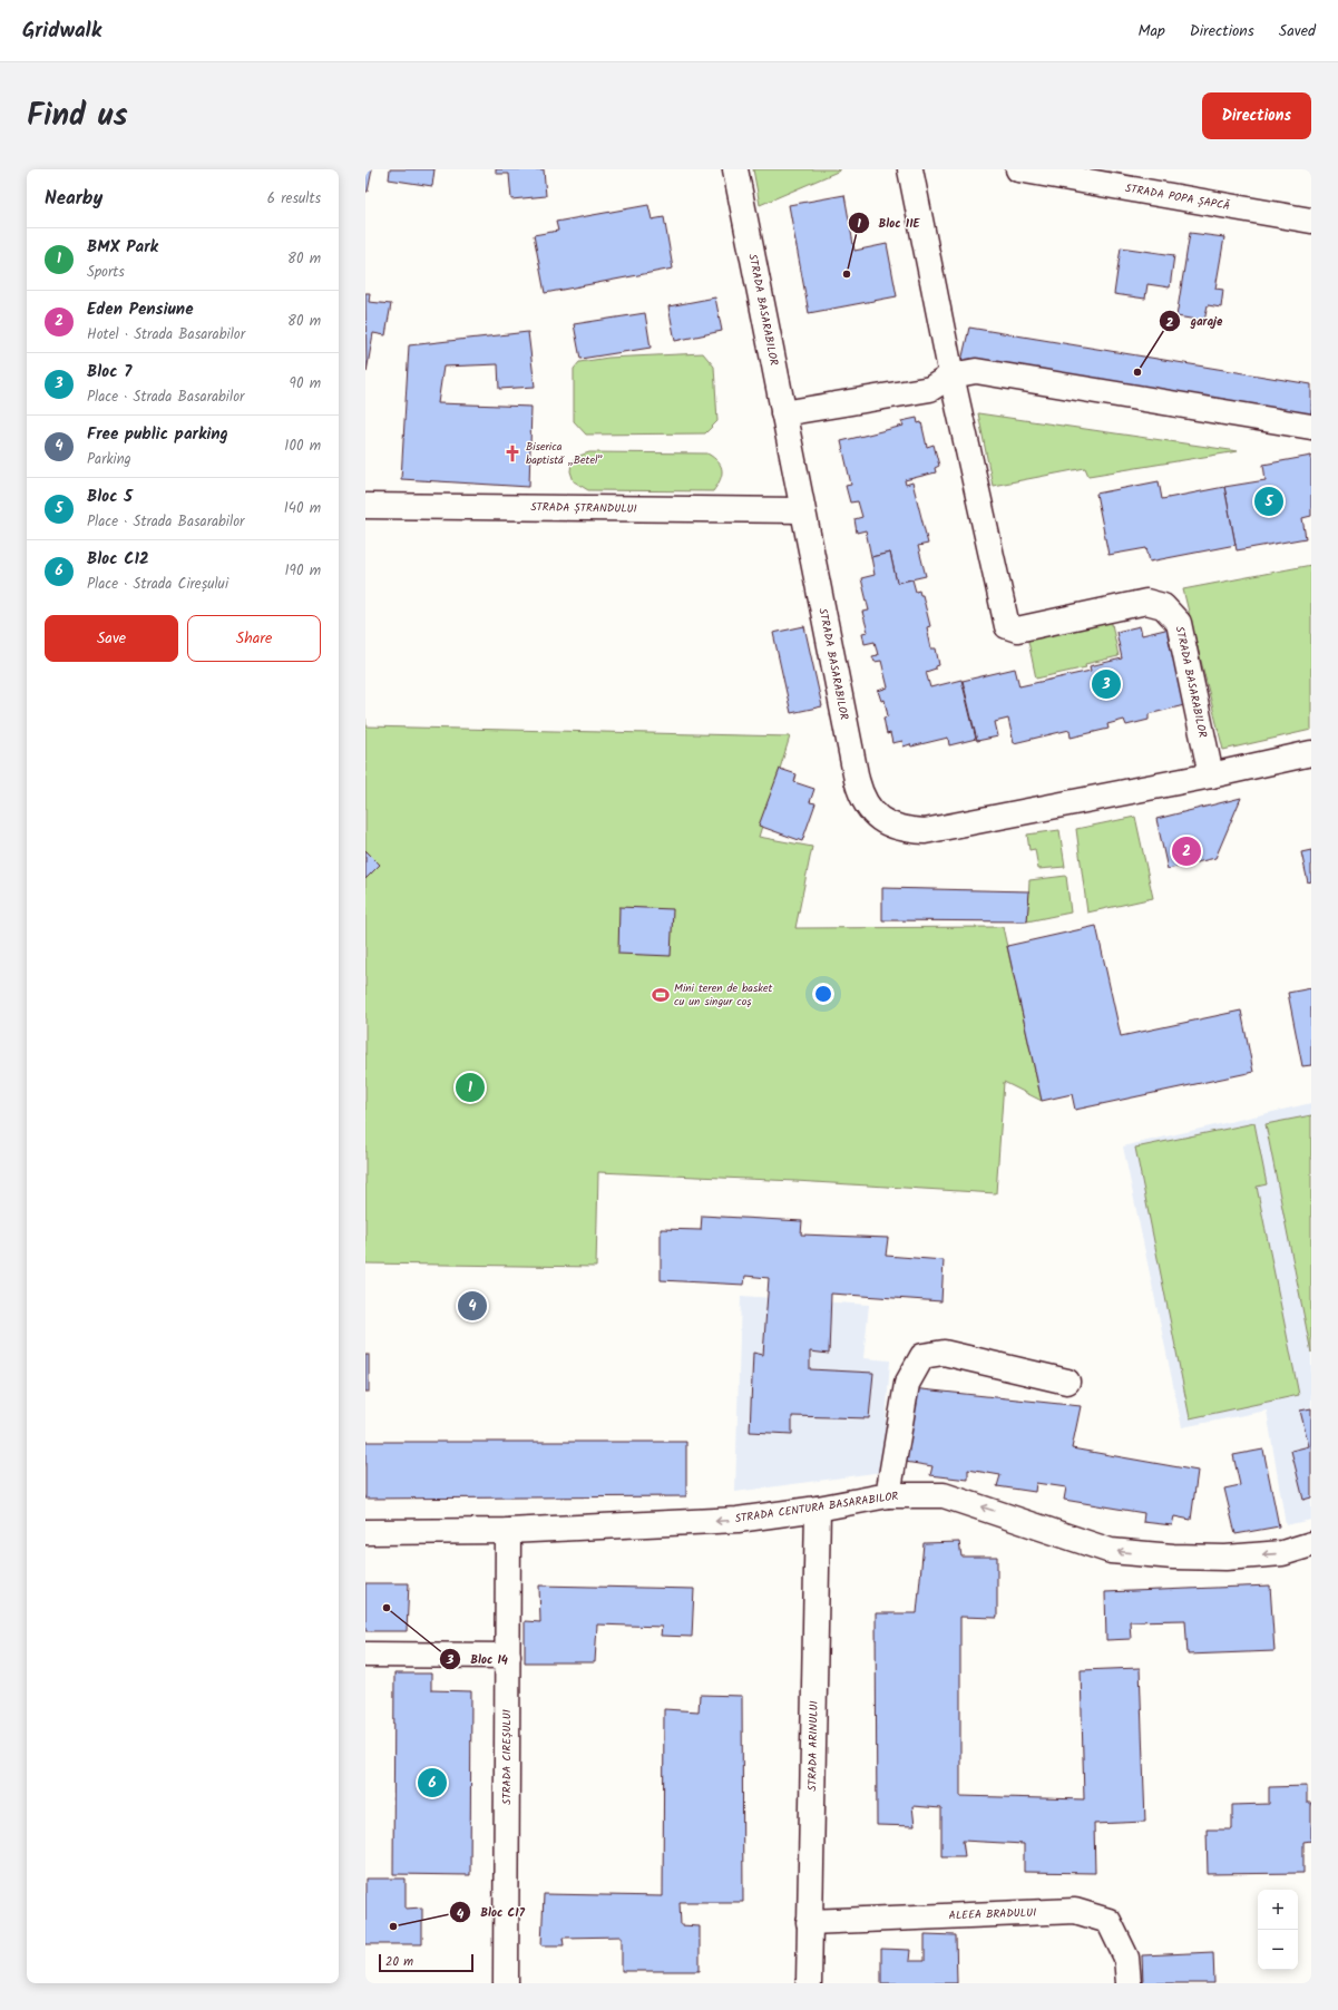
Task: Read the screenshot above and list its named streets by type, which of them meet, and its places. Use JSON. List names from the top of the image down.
{
  "streets": {
    "street": [
      "STRADA POPA ȘAPCĂ",
      "STRADA BASARABILOR",
      "STRADA ȘTRANDULUI",
      "STRADA CENTURA BASARABILOR",
      "STRADA ARINULUI",
      "STRADA CIREȘULUI",
      "ALEEA BRADULUI"
    ]
  },
  "crossings": [
    ["STRADA BASARABILOR", "STRADA ȘTRANDULUI"],
    ["STRADA CENTURA BASARABILOR", "STRADA ARINULUI"],
    ["STRADA CENTURA BASARABILOR", "STRADA CIREȘULUI"],
    ["STRADA ARINULUI", "ALEEA BRADULUI"]
  ],
  "one_way": ["STRADA CENTURA BASARABILOR"],
  "places": {
    "other": [
      "Bloc 11E",
      "garaje",
      "Bloc 14",
      "Bloc C17"
    ],
    "church": ["Biserica baptistă „Betel”"],
    "sports": ["Mini teren de basket cu un singur coș"]
  },
  "scale_bar": "20 m",
  "page": {
    "header": "Gridwalk",
    "nav": ["Map", "Directions", "Saved"],
    "title": "Find us",
    "buttons": [
      "Directions",
      ["Save", "Share"]
    ],
    "heading": ["Nearby", "6 results"],
    "list": [
      {
        "mark": "1",
        "name": "BMX Park",
        "note": "Sports",
        "value": "80 m"
      },
      {
        "mark": "2",
        "name": "Eden Pensiune",
        "note": "Hotel · Strada Basarabilor",
        "value": "80 m"
      },
      {
        "mark": "3",
        "name": "Bloc 7",
        "note": "Place · Strada Basarabilor",
        "value": "90 m"
      },
      {
        "mark": "4",
        "name": "Free public parking",
        "note": "Parking",
        "value": "100 m"
      },
      {
        "mark": "5",
        "name": "Bloc 5",
        "note": "Place · Strada Basarabilor",
        "value": "140 m"
      },
      {
        "mark": "6",
        "name": "Bloc C12",
        "note": "Place · Strada Cireșului",
        "value": "190 m"
      }
    ],
    "pins": [
      "5",
      "3",
      "2",
      "1",
      "4",
      "6"
    ],
    "map_buttons": ["+", "−"],
    "scale": "20 m"
  }
}
